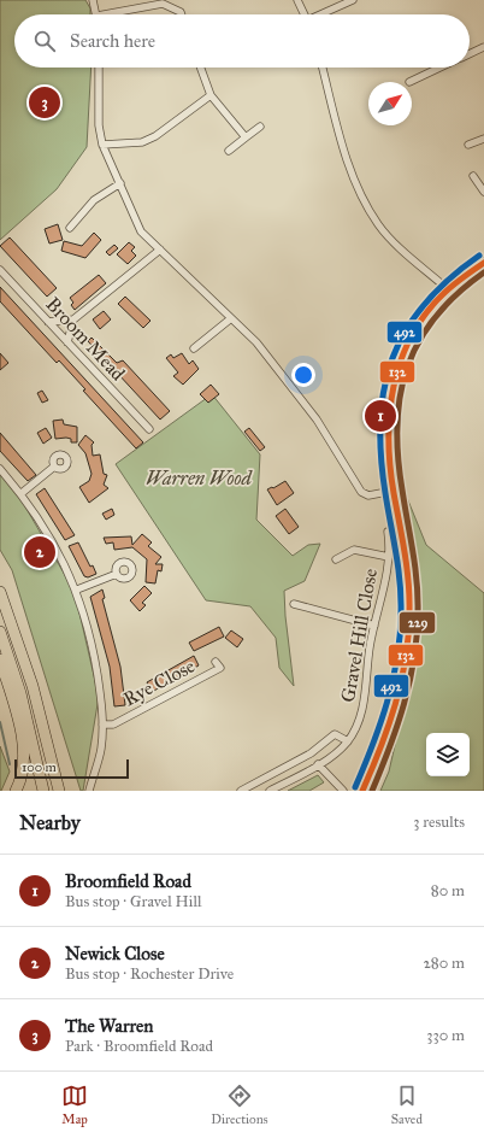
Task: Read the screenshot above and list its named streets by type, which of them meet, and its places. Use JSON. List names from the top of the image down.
{
  "streets": {
    "street": ["Broom Mead", "Gravel Hill Close", "Rye Close"]
  },
  "parks": ["Warren Wood"],
  "lines": ["transit line 492", "transit line 132", "transit line 229"],
  "scale_bar": "100 m",
  "north": "top right",
  "page": {
    "search": "Search here",
    "pins": ["3", "1", "2"],
    "scale": "100 m",
    "heading": ["Nearby", "3 results"],
    "list": [
      {
        "mark": "1",
        "name": "Broomfield Road",
        "note": "Bus stop · Gravel Hill",
        "value": "80 m"
      },
      {
        "mark": "2",
        "name": "Newick Close",
        "note": "Bus stop · Rochester Drive",
        "value": "280 m"
      },
      {
        "mark": "3",
        "name": "The Warren",
        "note": "Park · Broomfield Road",
        "value": "330 m"
      }
    ],
    "nav": ["Map", "Directions", "Saved"]
  }
}
